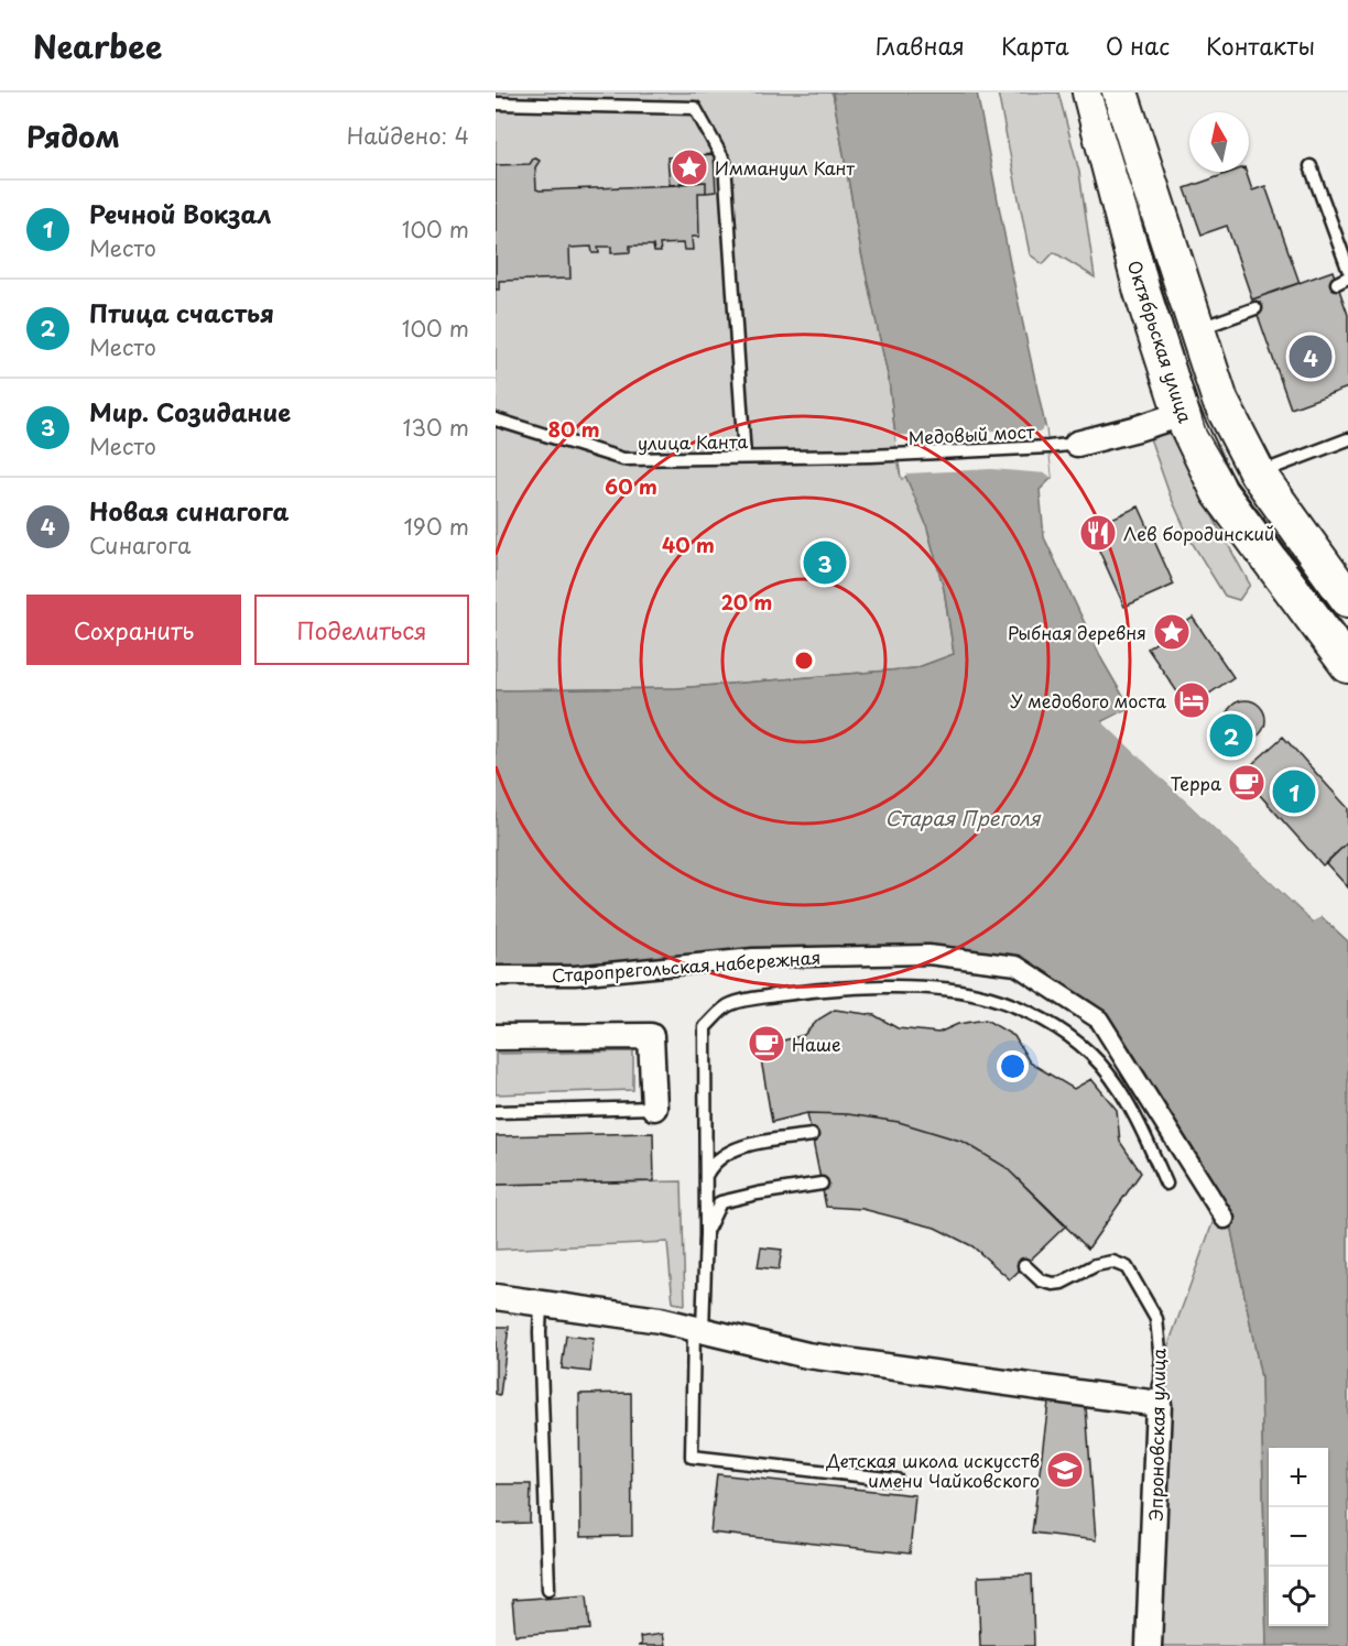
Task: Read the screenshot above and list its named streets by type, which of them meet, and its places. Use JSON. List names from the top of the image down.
{
  "streets": {
    "main road": ["Октябрьская улица"],
    "street": ["Старопрегольская набережная", "Эпроновская улица"],
    "lane": ["Медовый мост", "улица Канта"]
  },
  "crossings": [
    ["Медовый мост", "улица Канта"]
  ],
  "water": ["Старая Преголя"],
  "places": {
    "place": ["Иммануил Кант", "Рыбная деревня"],
    "restaurant": ["Лев бородинский"],
    "hotel": ["У медового моста"],
    "cafe": ["Терра", "Наше"],
    "school or university": ["Детская школа искусств имени Чайковского"]
  },
  "north": "top",
  "page": {
    "header": "Nearbee",
    "nav": [
      "Главная",
      "Карта",
      "О нас",
      "Контакты"
    ],
    "heading": ["Рядом", "Найдено: 4"],
    "list": [
      {
        "mark": "1",
        "name": "Речной Вокзал",
        "note": "Место",
        "value": "100 m"
      },
      {
        "mark": "2",
        "name": "Птица счастья",
        "note": "Место",
        "value": "100 m"
      },
      {
        "mark": "3",
        "name": "Мир. Созидание",
        "note": "Место",
        "value": "130 m"
      },
      {
        "mark": "4",
        "name": "Новая синагога",
        "note": "Синагога",
        "value": "190 m"
      }
    ],
    "pins": [
      "4",
      "3",
      "2",
      "1"
    ],
    "buttons": ["Сохранить", "Поделиться"],
    "map_buttons": ["+", "−"]
  },
  "rings": [
    "80 m",
    "60 m",
    "40 m",
    "20 m"
  ]
}
